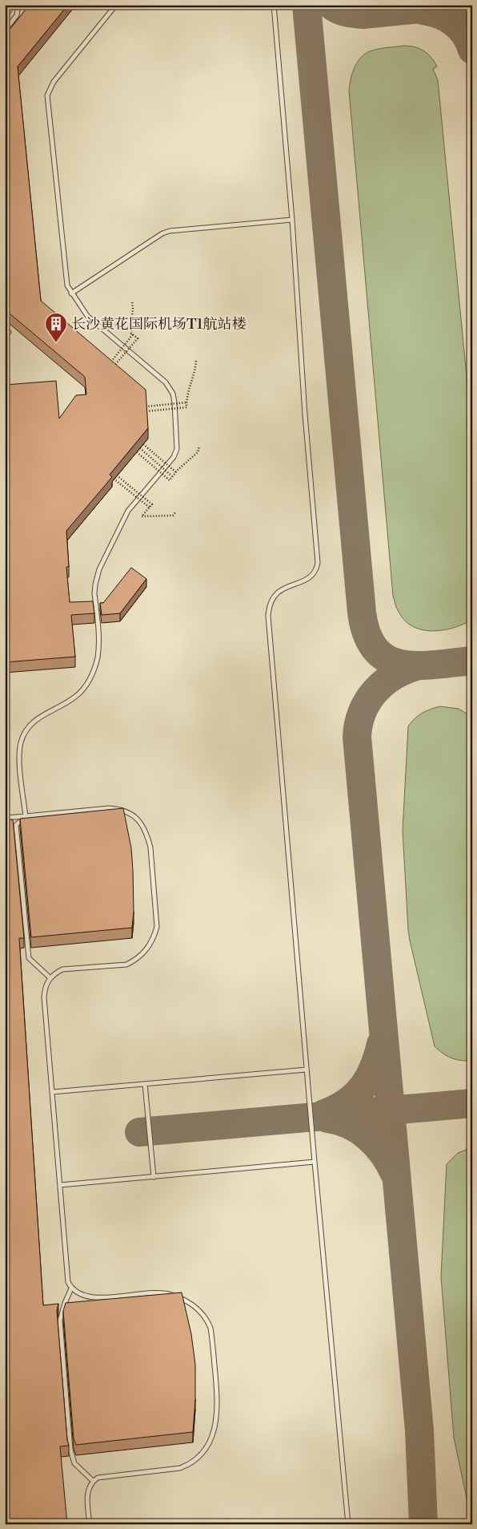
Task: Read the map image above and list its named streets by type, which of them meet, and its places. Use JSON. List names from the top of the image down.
{
  "places": {
    "building": ["长沙黄花国际机场T1航站楼"]
  }
}
